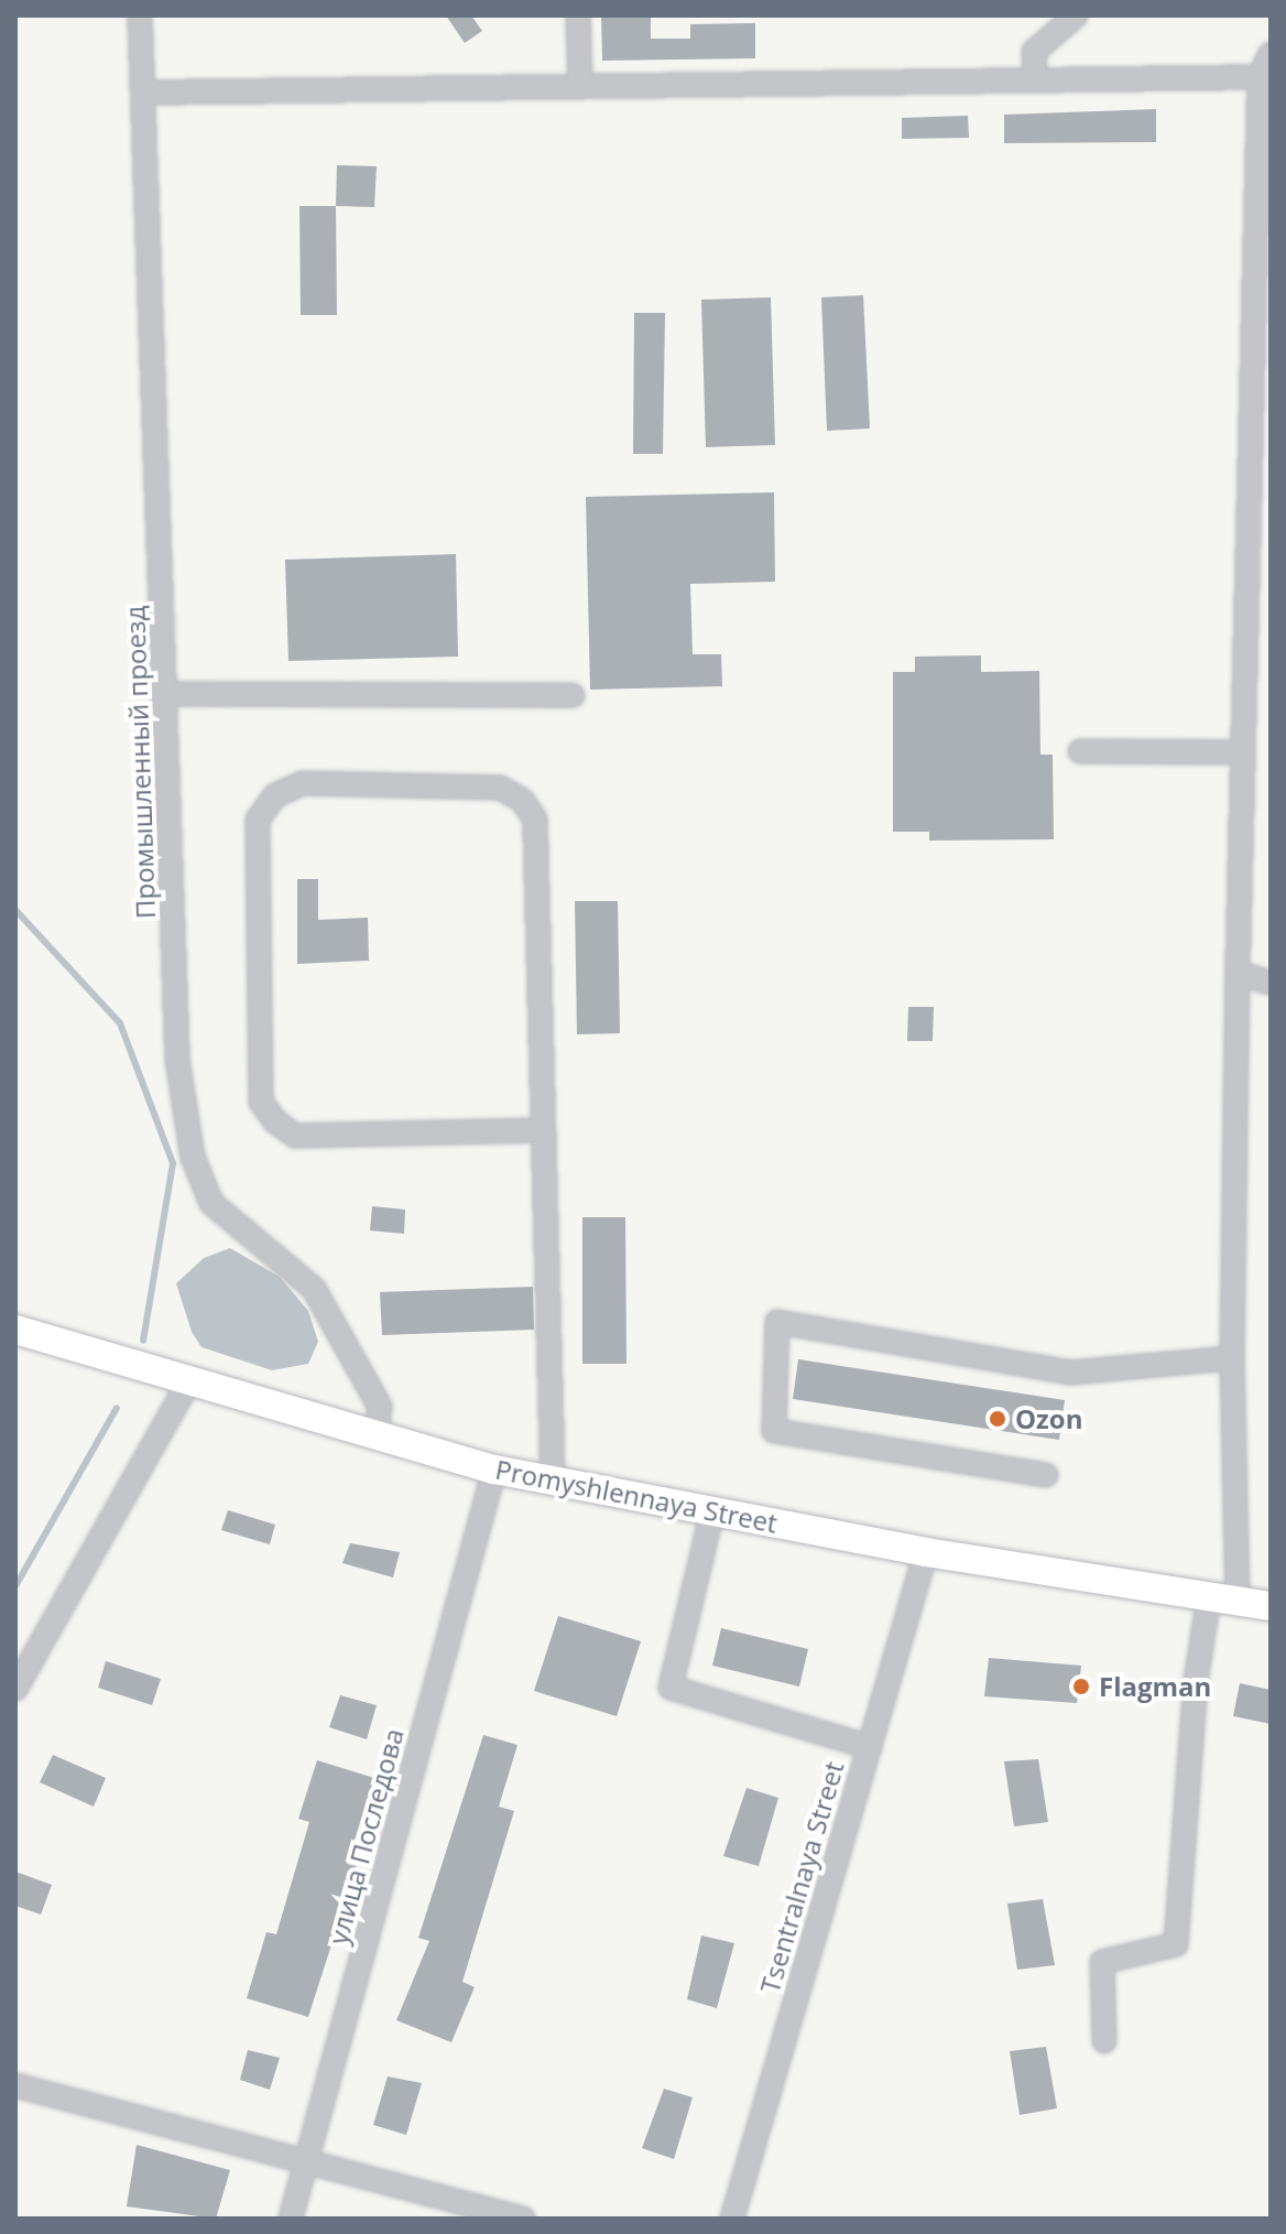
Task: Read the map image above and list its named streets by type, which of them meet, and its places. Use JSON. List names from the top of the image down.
{
  "streets": {
    "main road": ["Promyshlennaya Street"],
    "street": ["Промышленный проезд", "улица Последова", "Tsentralnaya Street"]
  },
  "crossings": [
    ["Промышленный проезд", "Promyshlennaya Street"],
    ["Promyshlennaya Street", "улица Последова"],
    ["Promyshlennaya Street", "Tsentralnaya Street"]
  ],
  "places": ["Ozon", "Flagman"]
}
